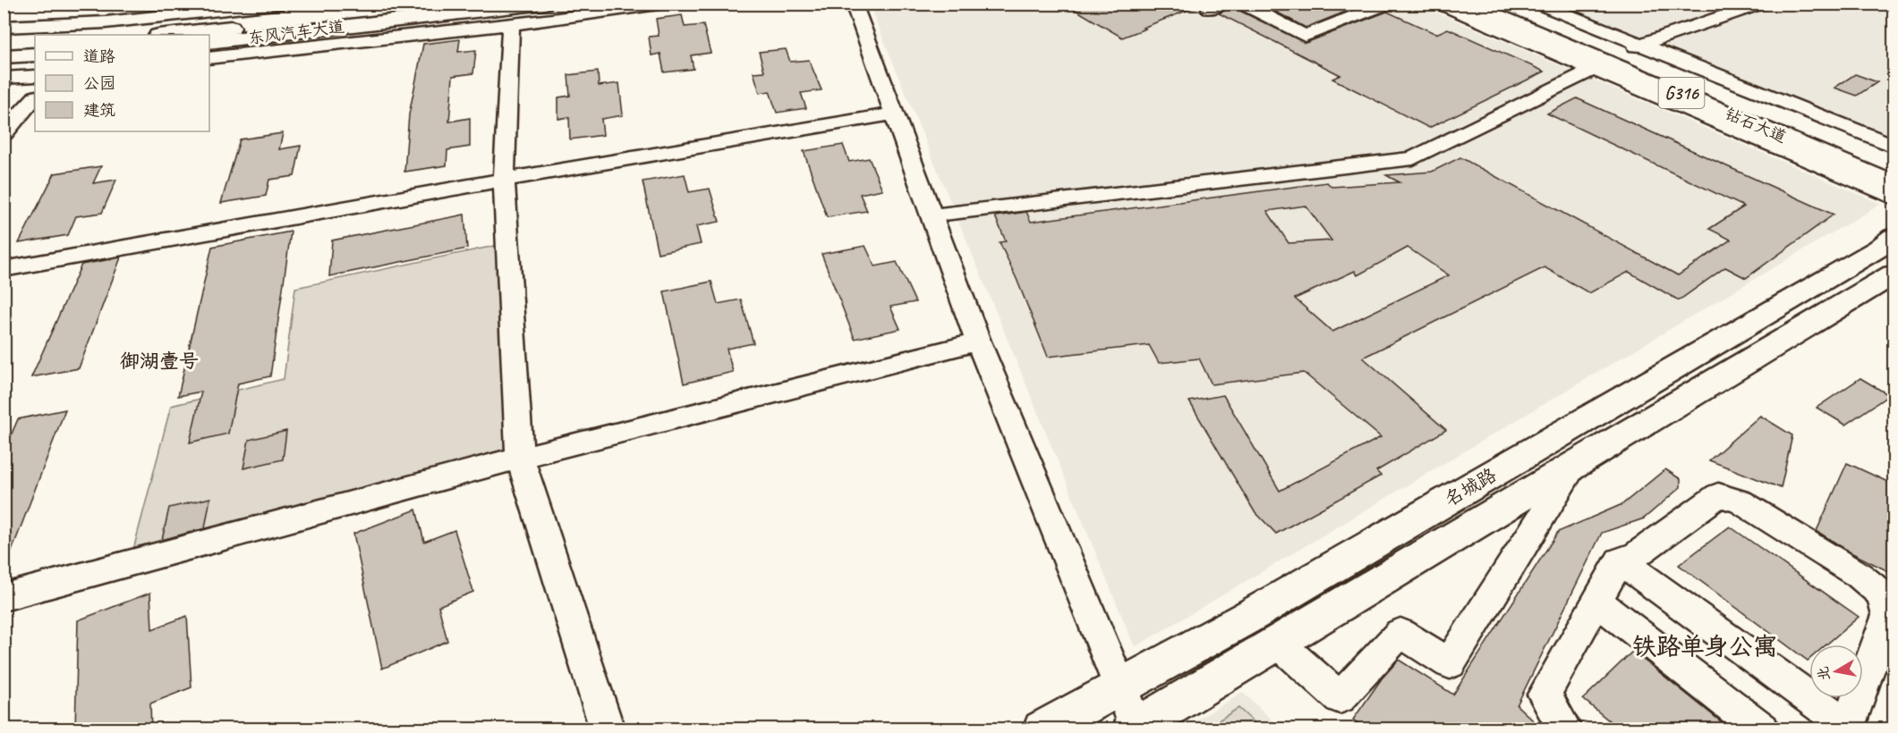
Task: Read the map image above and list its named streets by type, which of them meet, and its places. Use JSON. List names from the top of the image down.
{
  "streets": {
    "main road": [
      "东风汽车大道",
      "G316",
      "钻石大道",
      "名城路"
    ]
  },
  "districts": ["御湖壹号", "铁路单身公寓"],
  "legend": ["道路", "公园", "建筑"],
  "north": "left"
}
